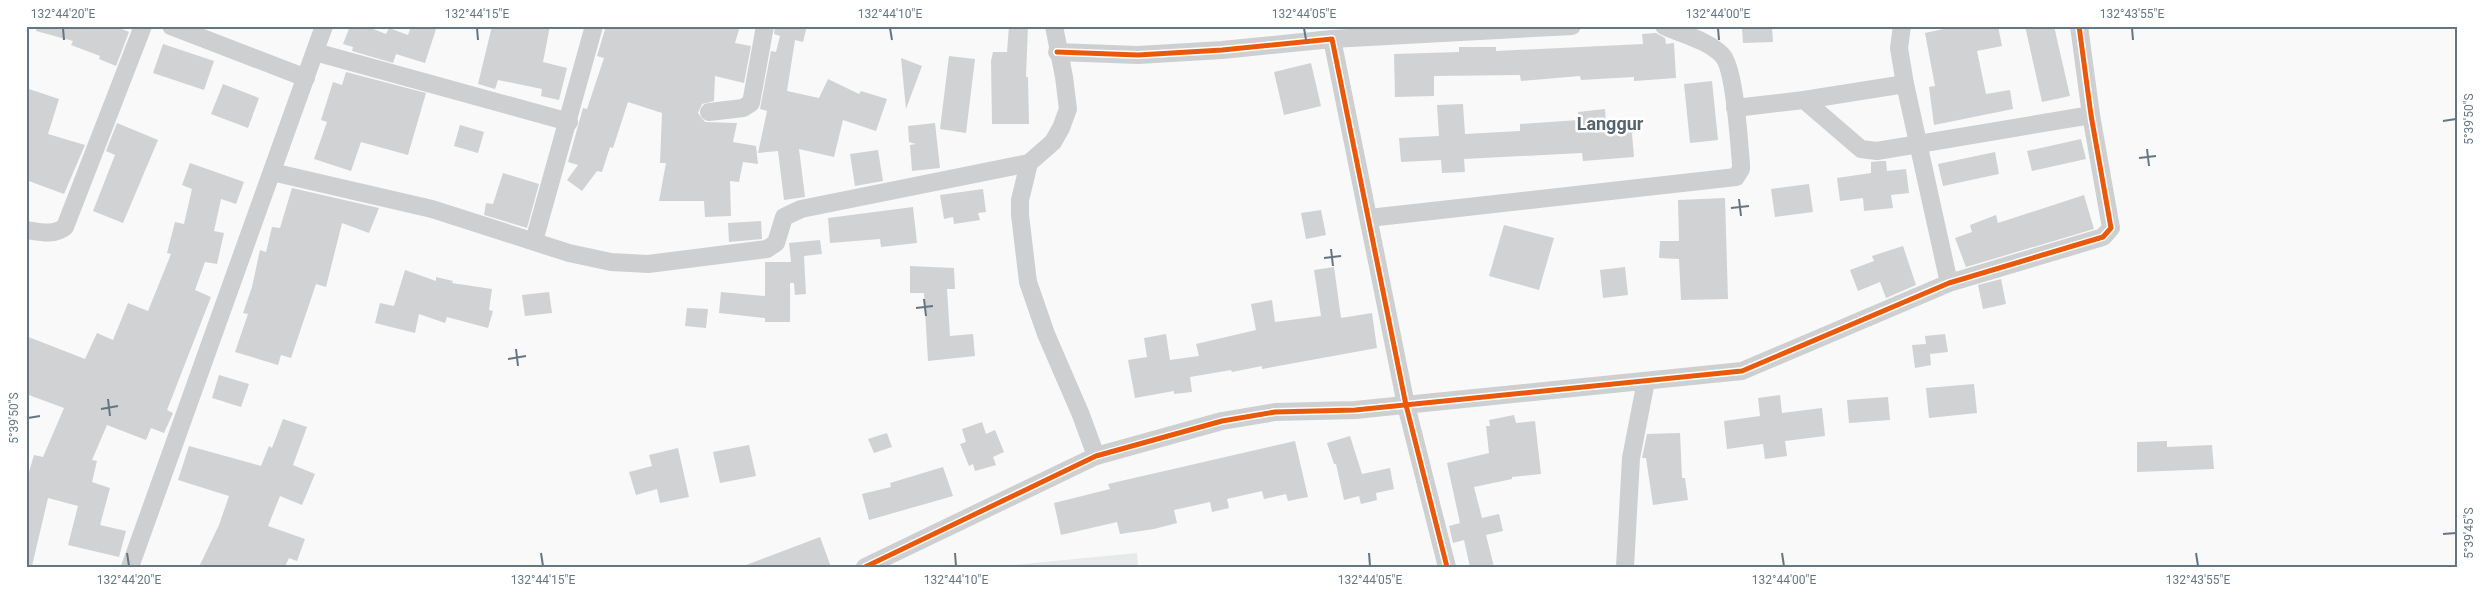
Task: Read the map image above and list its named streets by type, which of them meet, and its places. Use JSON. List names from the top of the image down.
{
  "districts": ["Langgur"],
  "coordinates": [
    "132°44'20\"E",
    "132°44'15\"E",
    "132°44'10\"E",
    "132°44'05\"E",
    "132°44'00\"E",
    "132°43'55\"E",
    "5°39'50\"S",
    "5°39'45\"S"
  ]
}
